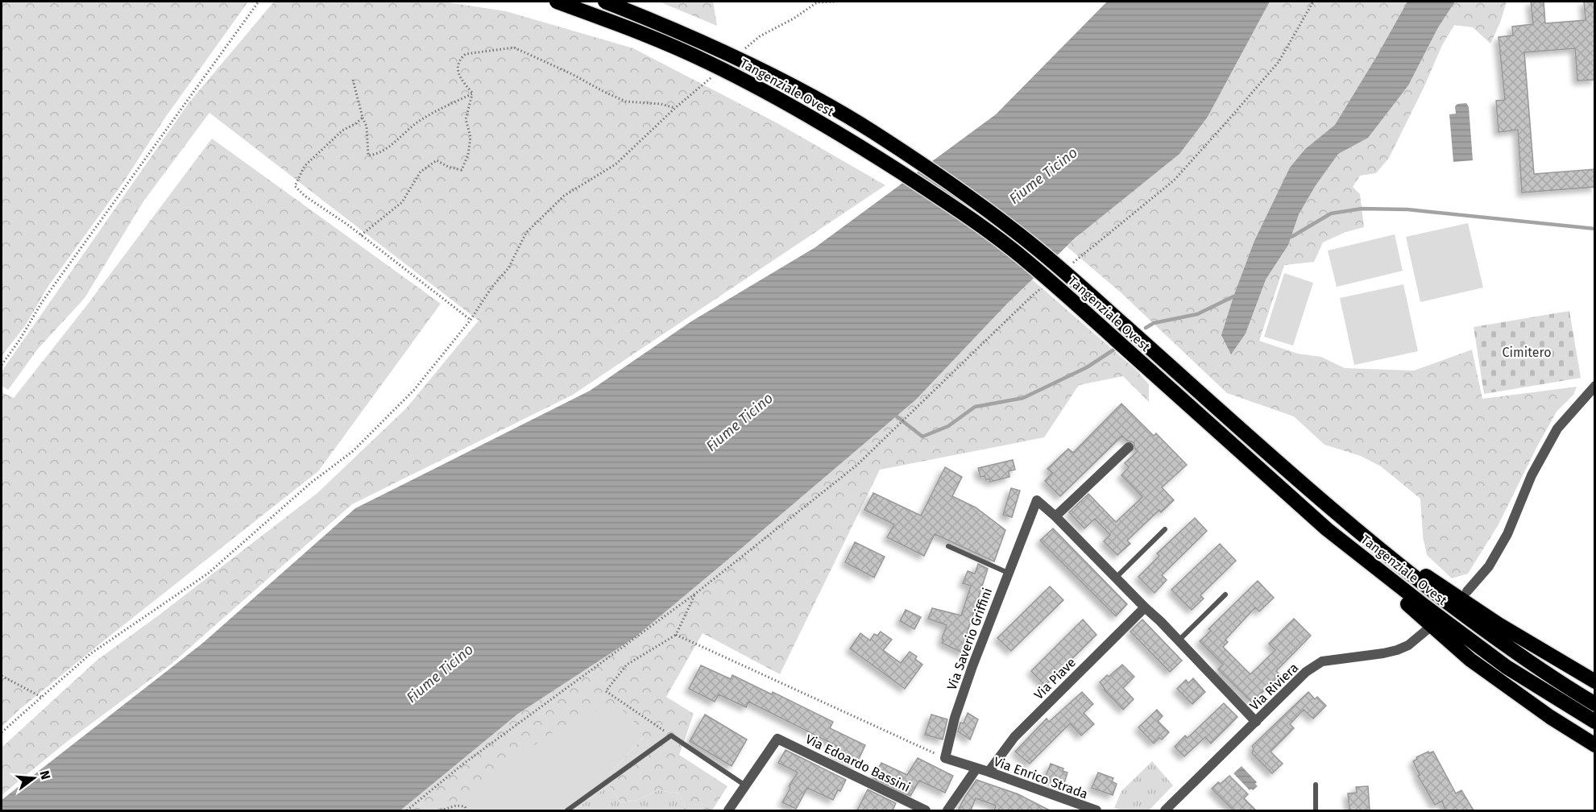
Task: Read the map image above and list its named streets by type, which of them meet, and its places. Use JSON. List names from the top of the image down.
{
  "streets": {
    "highway": ["Tangenziale Ovest"],
    "street": [
      "Via Saverio Griffini",
      "Via Piave",
      "Via Riviera",
      "Via Edoardo Bassini",
      "Via Enrico Strada"
    ]
  },
  "crossings": [
    ["Via Piave", "Via Enrico Strada"]
  ],
  "water": ["Fiume Ticino"],
  "parks": ["Cimitero"],
  "north": "right"
}
